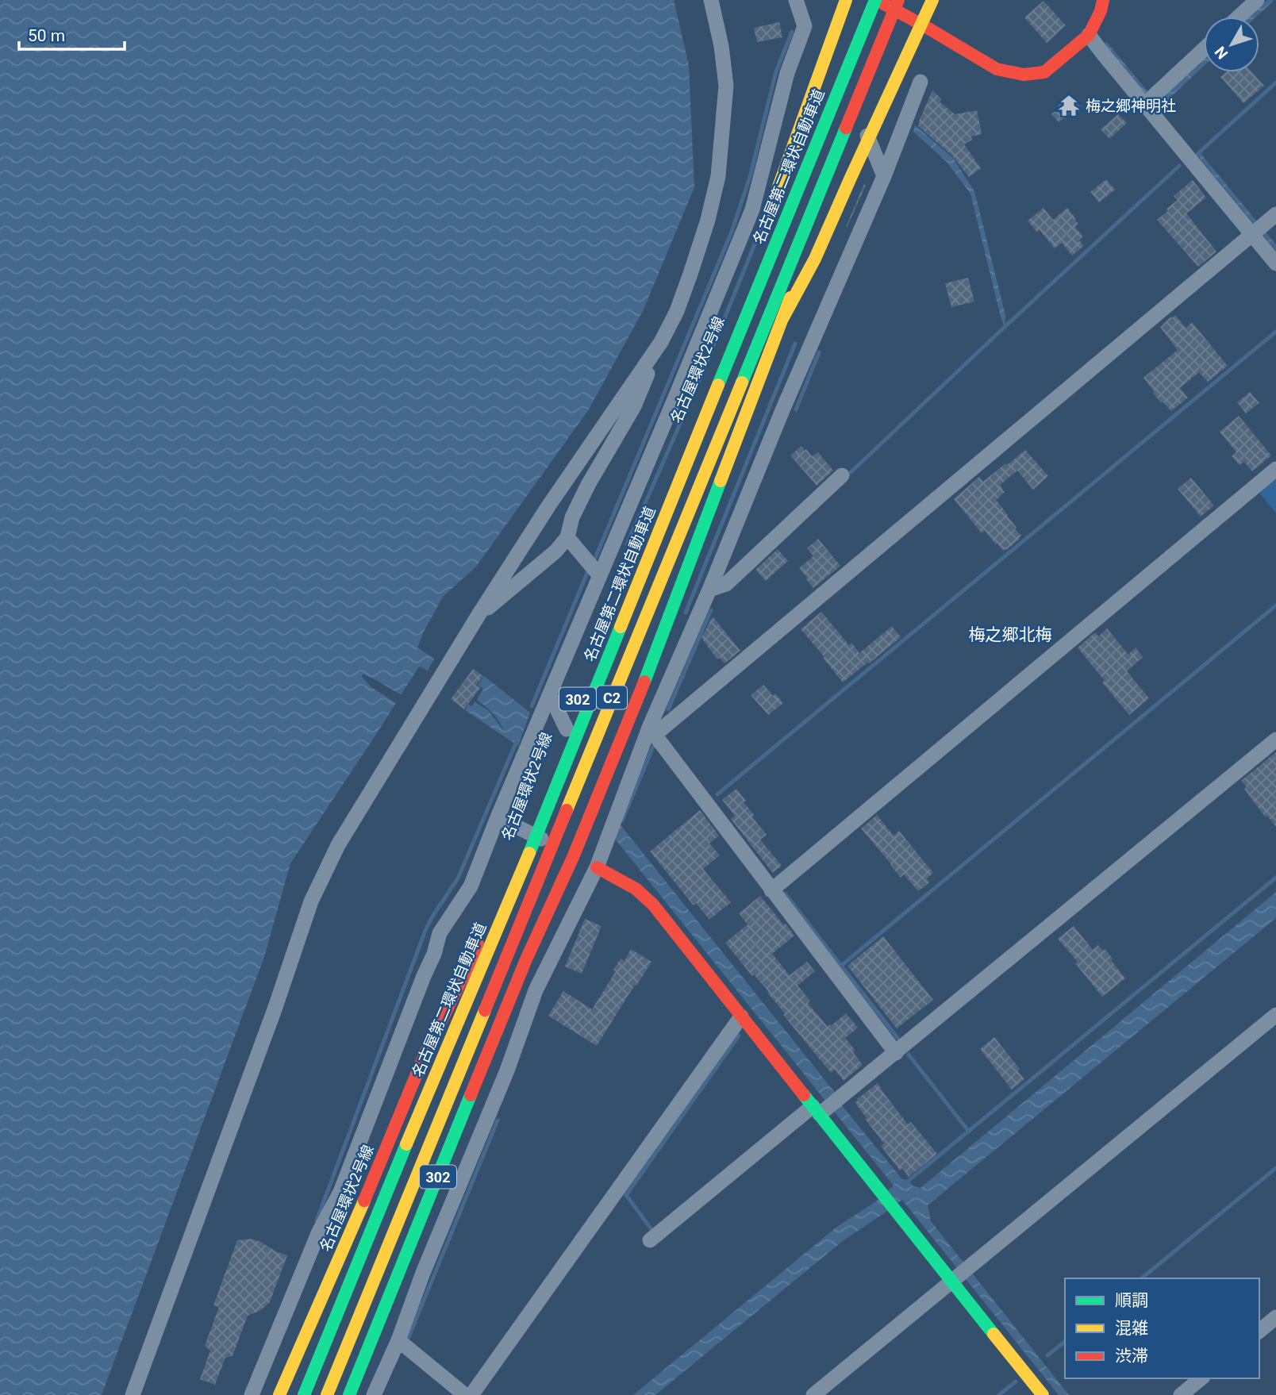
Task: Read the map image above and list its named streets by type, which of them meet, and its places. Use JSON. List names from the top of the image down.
{
  "streets": {
    "main road": [
      "名古屋第二環状自動車道",
      "名古屋環状2号線",
      "C2",
      "302"
    ]
  },
  "districts": ["梅之郷北梅"],
  "places": {
    "temple": ["梅之郷神明社"]
  },
  "legend": ["順調", "混雑", "渋滞"],
  "scale_bar": "50 m",
  "north": "bottom left"
}
